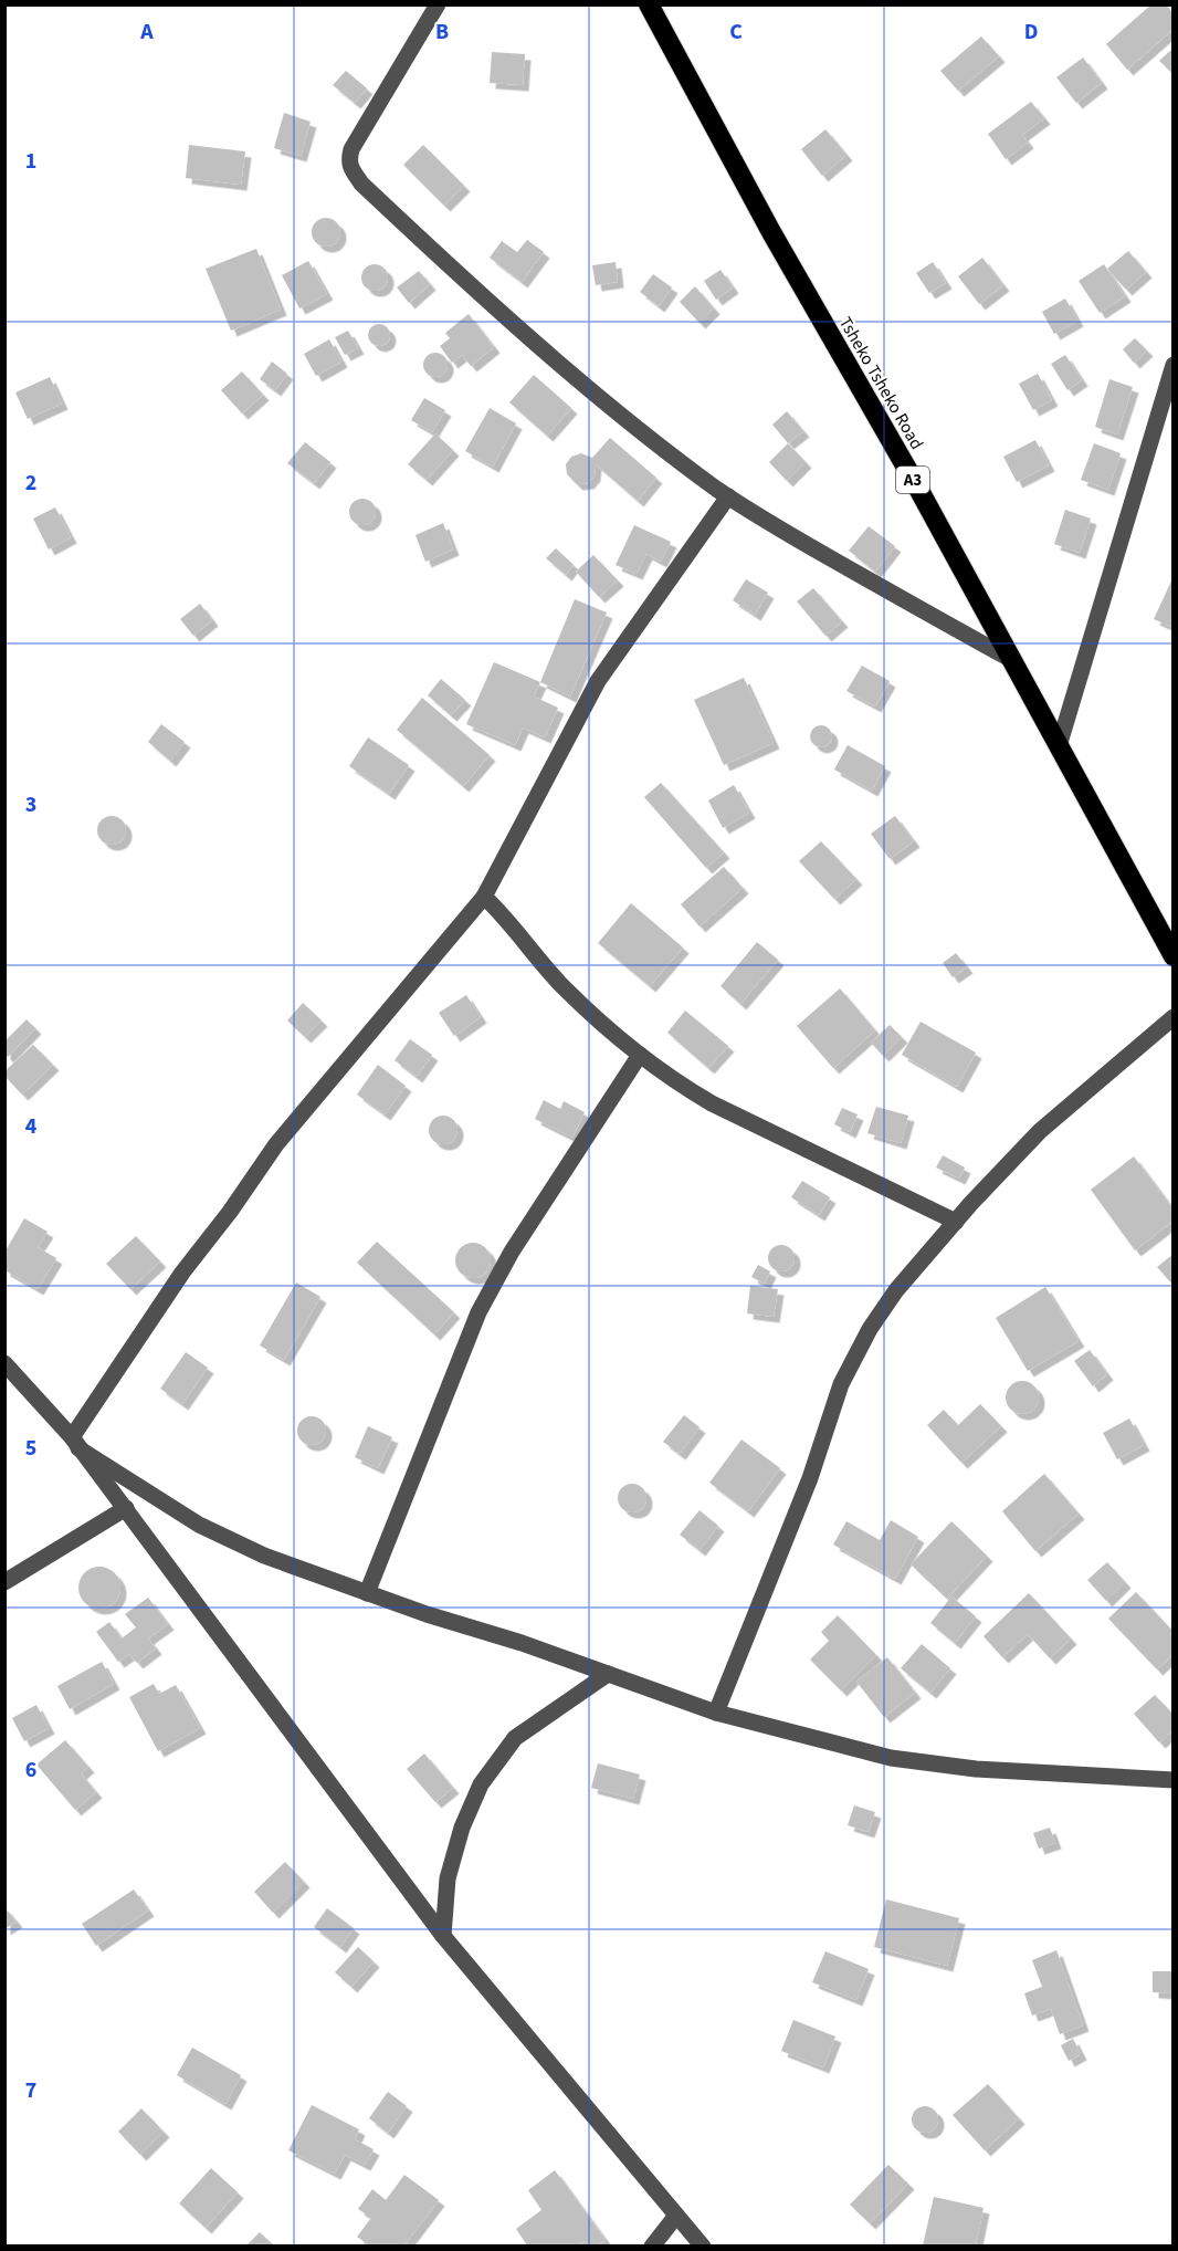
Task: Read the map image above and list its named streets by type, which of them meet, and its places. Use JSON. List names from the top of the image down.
{
  "streets": {
    "highway": ["Tsheko Tsheko Road", "A3"]
  },
  "grid": {
    "columns": [
      "A",
      "B",
      "C",
      "D"
    ],
    "rows": [
      "1",
      "2",
      "3",
      "4",
      "5",
      "6",
      "7"
    ]
  }
}
